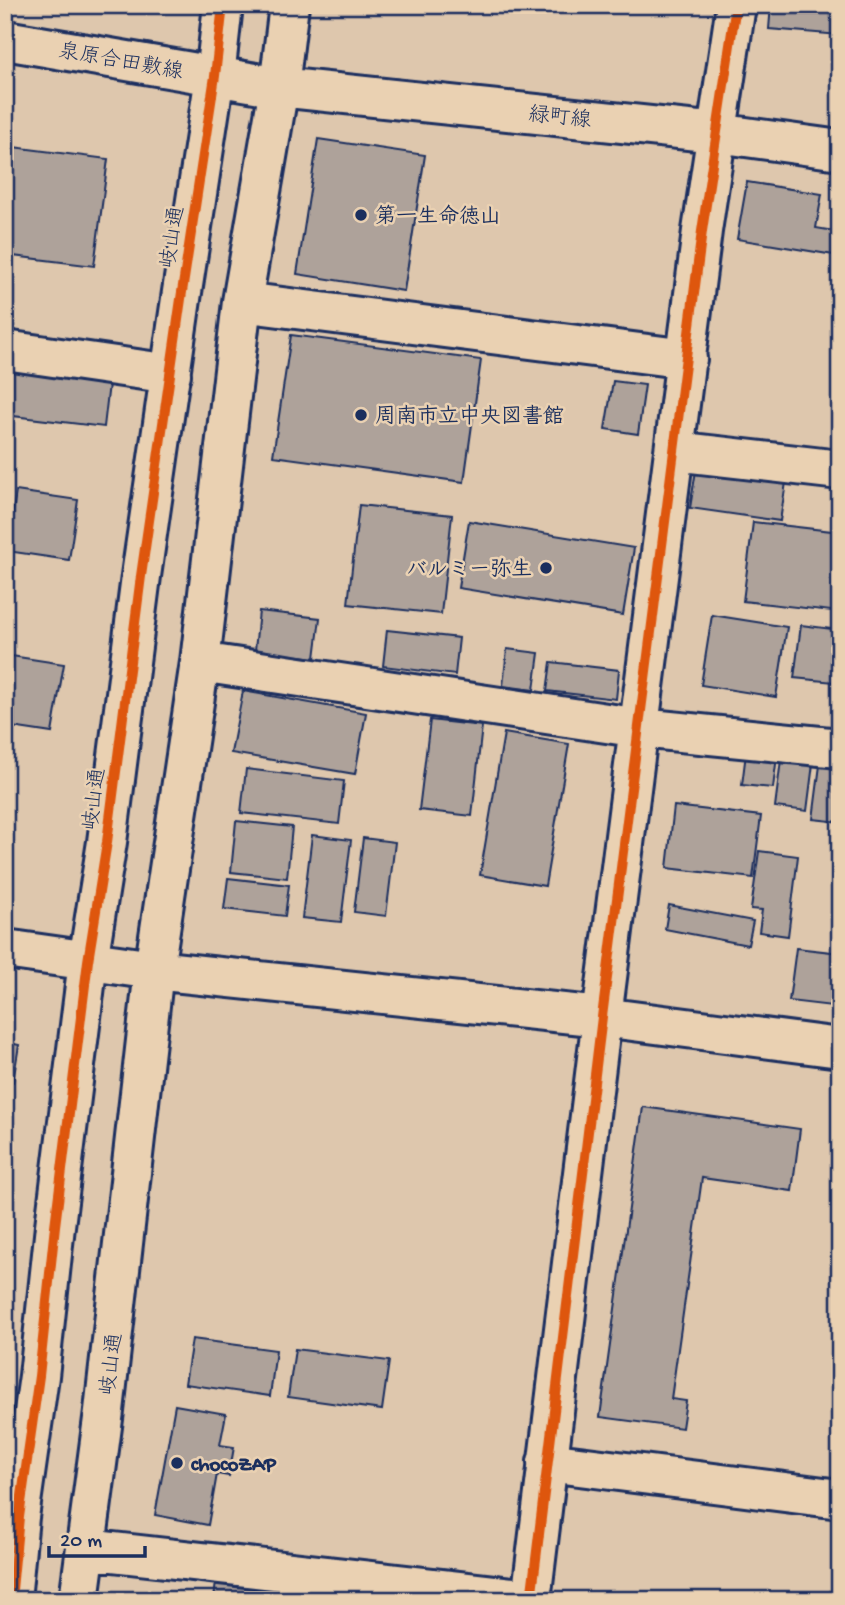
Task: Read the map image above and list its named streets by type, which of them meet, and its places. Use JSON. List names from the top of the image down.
{
  "streets": {
    "street": ["泉原合田敷線", "緑町線", "岐山通"]
  },
  "crossings": [
    ["泉原合田敷線", "緑町線"],
    ["泉原合田敷線", "岐山通"],
    ["緑町線", "岐山通"]
  ],
  "places": [
    "第一生命徳山",
    "周南市立中央図書館",
    "バルミー弥生",
    "chocoZAP"
  ],
  "scale_bar": "20 m"
}
